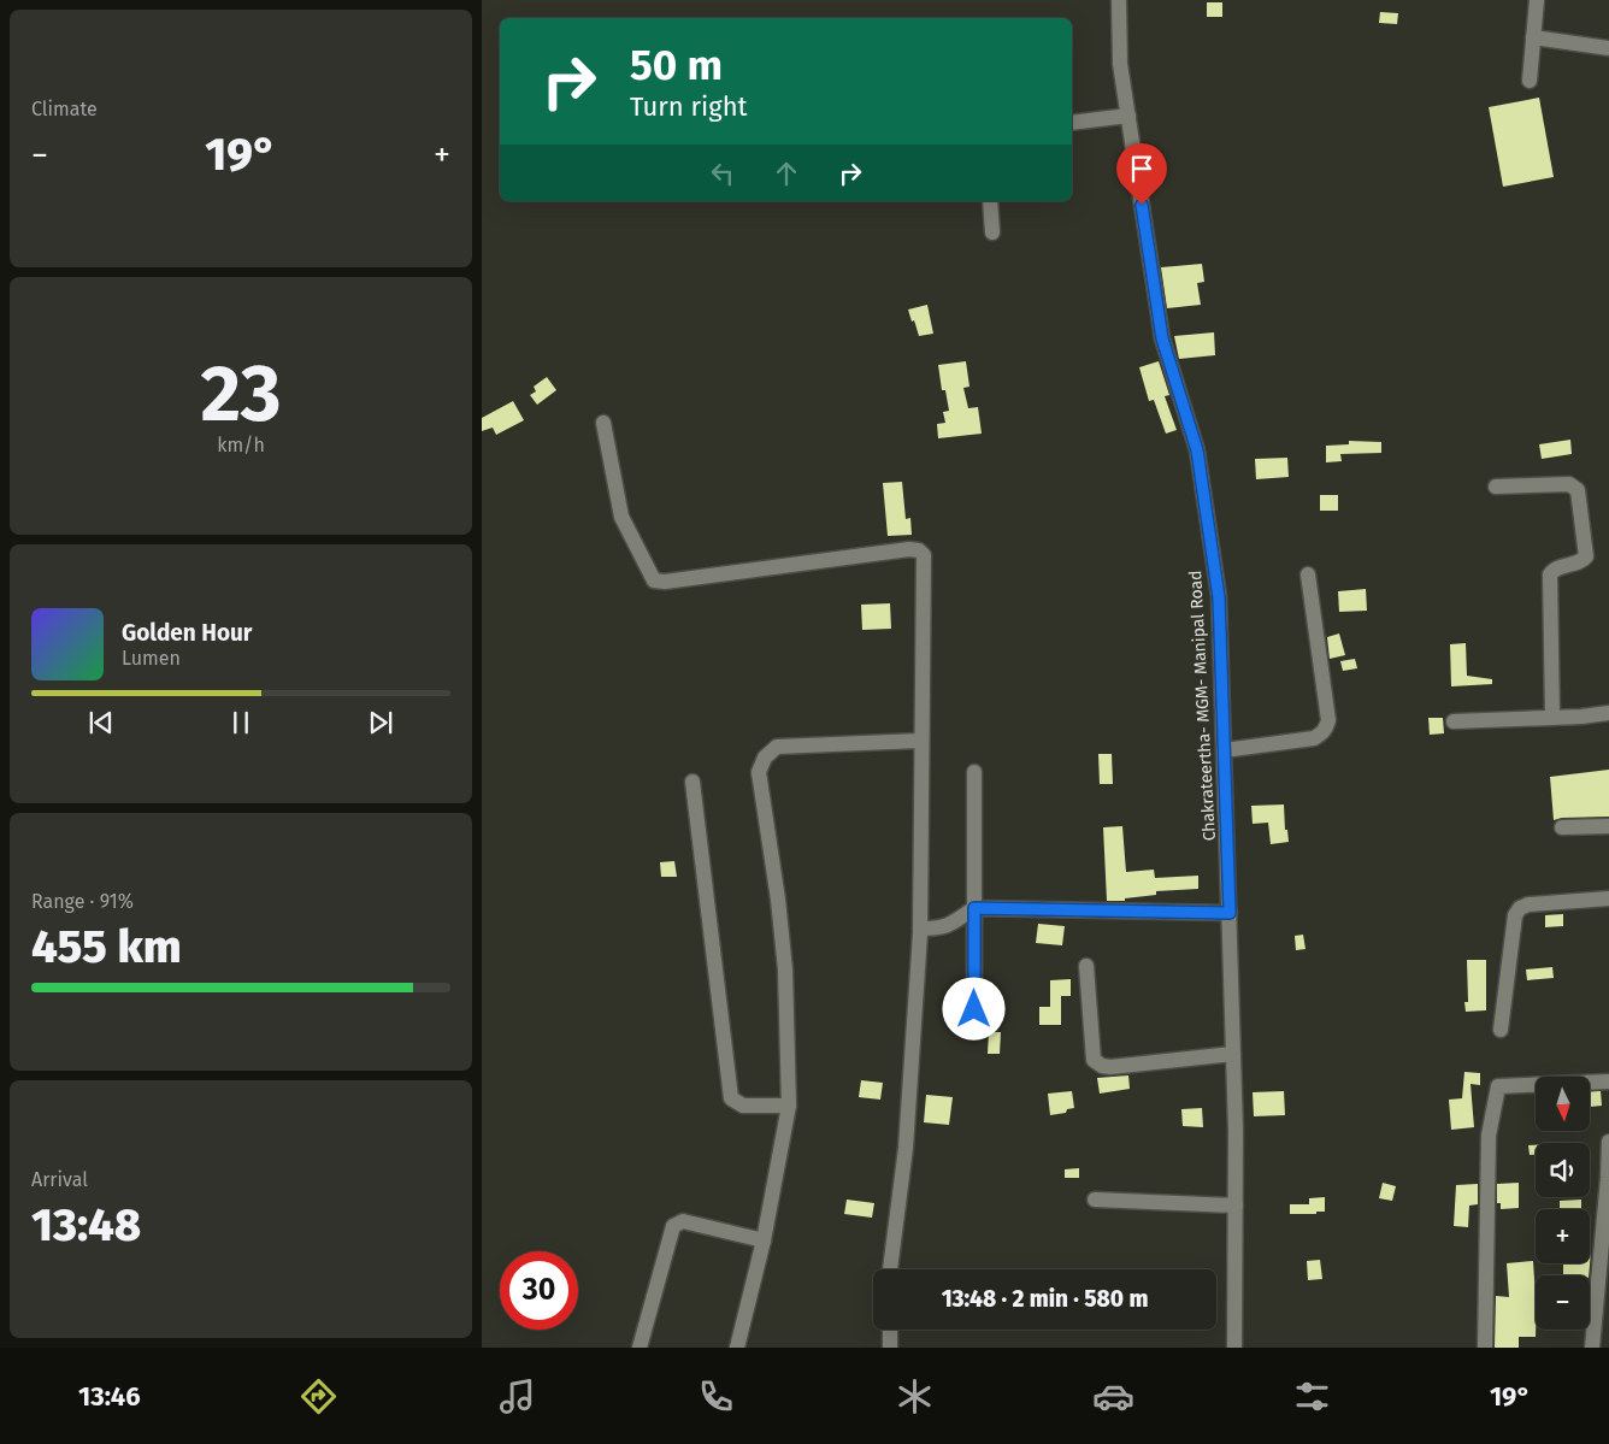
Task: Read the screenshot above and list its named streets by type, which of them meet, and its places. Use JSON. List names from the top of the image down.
{
  "streets": {
    "street": ["Chakrateertha- MGM- Manipal Road"]
  },
  "north": "bottom",
  "page": {
    "tile": [
      "Climate",
      ["23", "km/h"],
      ["Range · 91%", "455 km"],
      ["Arrival", "13:48"]
    ],
    "turn": ["50 m", "Turn right"],
    "heat": ["−", "19°", "+"],
    "song": ["Golden Hour", "Lumen"],
    "map_buttons": ["+", "−"],
    "limit": "30",
    "trip": "13:48 · 2 min · 580 m",
    "tabs": ["13:46", "19°"]
  }
}
